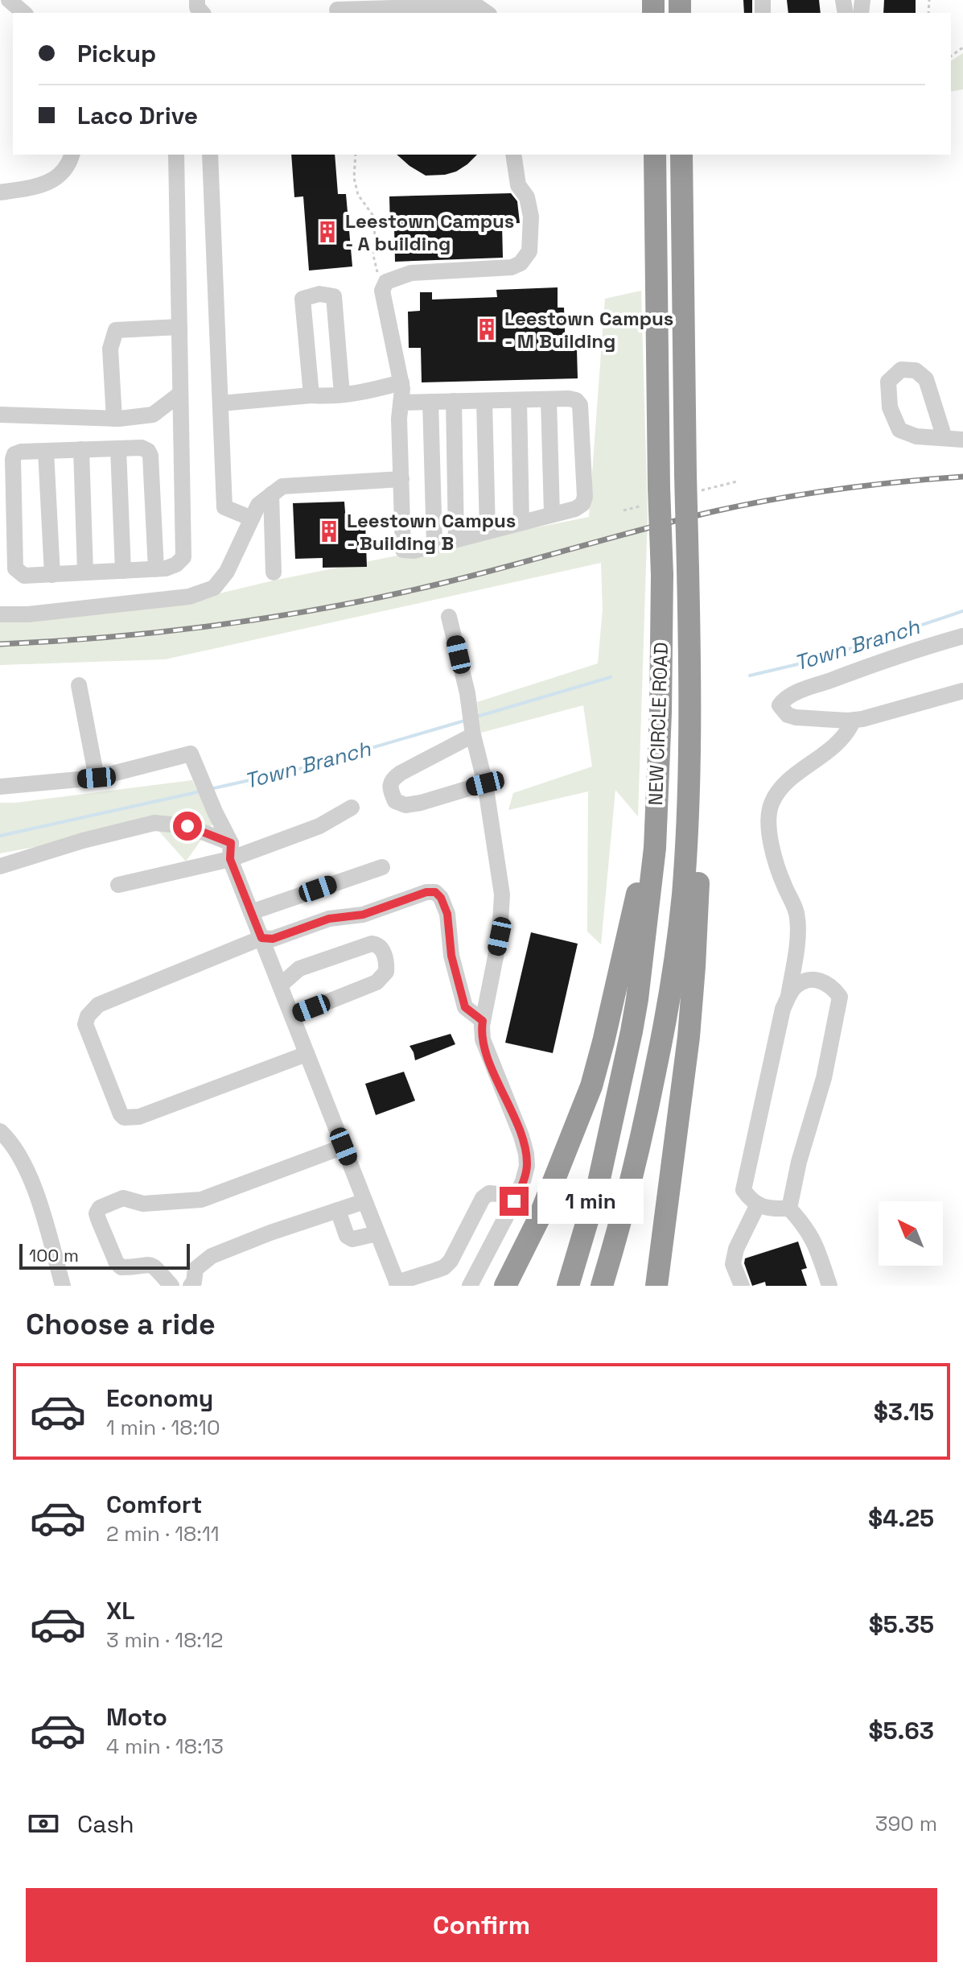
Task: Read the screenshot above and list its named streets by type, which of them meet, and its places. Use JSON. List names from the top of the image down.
{
  "streets": {
    "highway": ["NEW CIRCLE ROAD"]
  },
  "water": ["Town Branch"],
  "places": {
    "building": ["Leestown Campus - A building", "Leestown Campus - M Building", "Leestown Campus - Building B"]
  },
  "scale_bar": "100 m",
  "north": "top left",
  "page": {
    "banner": ["Pickup", "Laco Drive"],
    "bubble": "1 min",
    "scale": "100 m",
    "heading": "Choose a ride",
    "list": [
      {
        "name": "Economy",
        "note": "1 min · 18:10",
        "value": "$3.15"
      },
      {
        "name": "Comfort",
        "note": "2 min · 18:11",
        "value": "$4.25"
      },
      {
        "name": "XL",
        "note": "3 min · 18:12",
        "value": "$5.35"
      },
      {
        "name": "Moto",
        "note": "4 min · 18:13",
        "value": "$5.63"
      }
    ],
    "pay": ["Cash", "390 m"],
    "buttons": "Confirm"
  }
}
